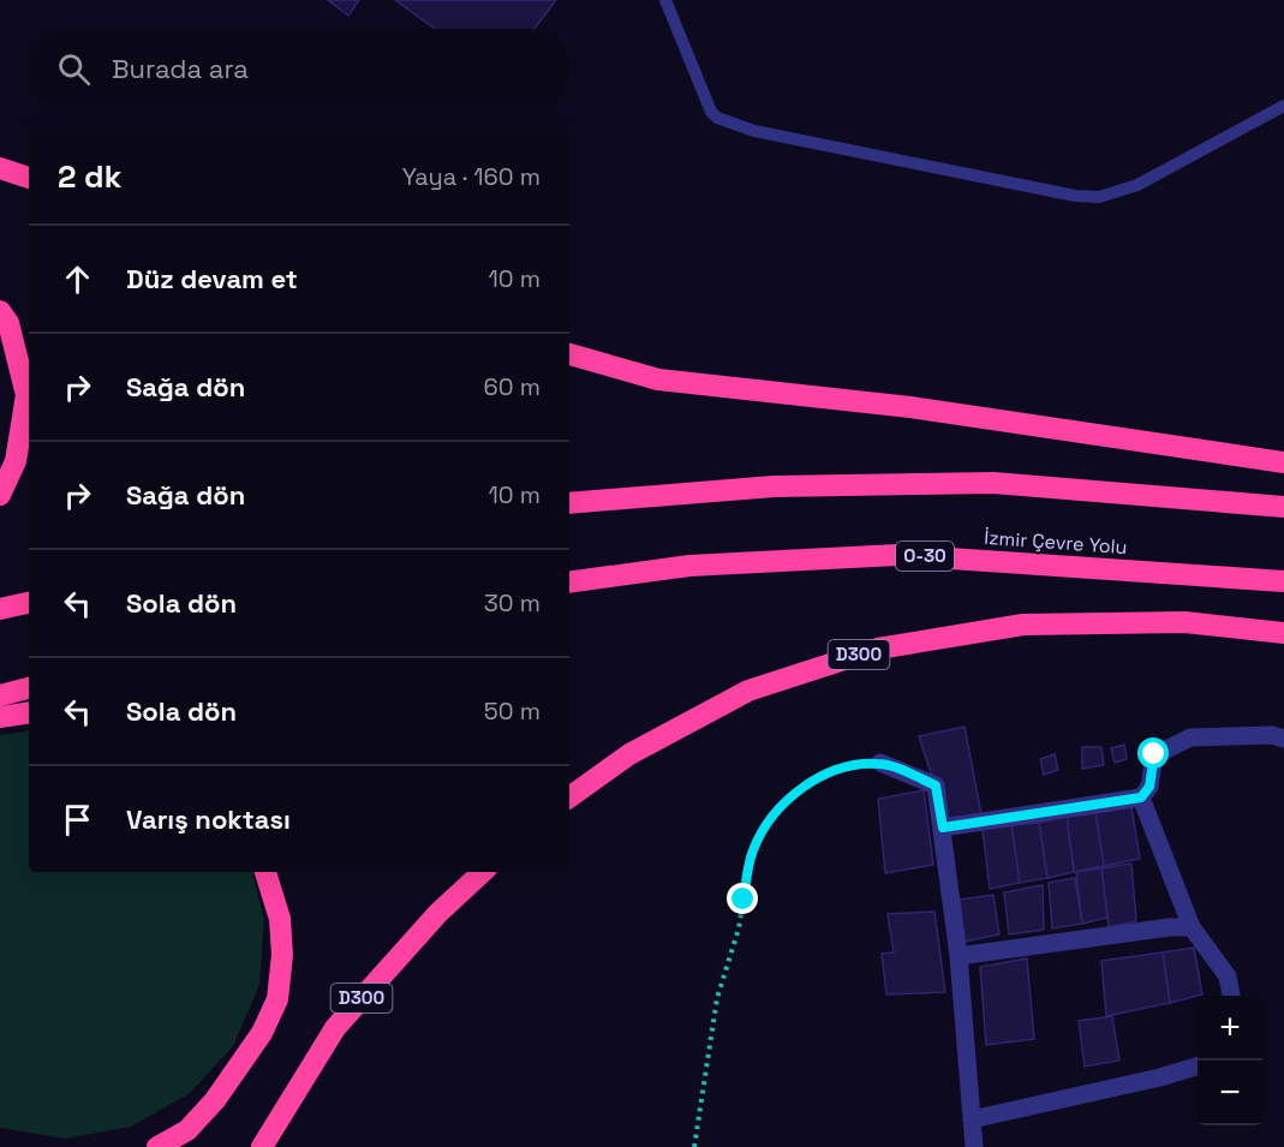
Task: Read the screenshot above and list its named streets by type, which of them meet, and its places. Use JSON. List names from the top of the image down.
{
  "streets": {
    "highway": ["İzmir Çevre Yolu", "O-30", "D300"]
  },
  "page": {
    "search": "Burada ara",
    "heading": ["2 dk", "Yaya · 160 m"],
    "list": [
      ["Düz devam et", "10 m"],
      ["Sağa dön", "60 m"],
      ["Sağa dön", "10 m"],
      ["Sola dön", "30 m"],
      ["Sola dön", "50 m"],
      "Varış noktası"
    ],
    "map_buttons": ["+", "−"]
  }
}
